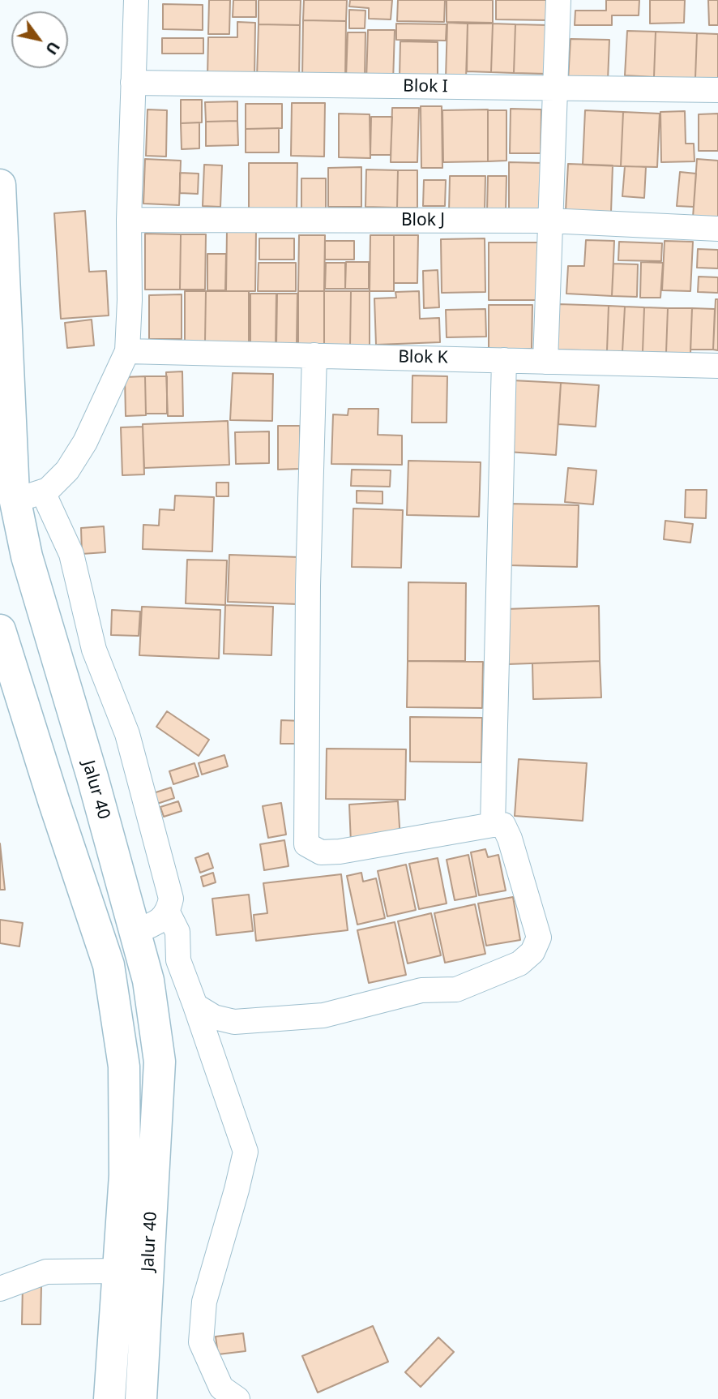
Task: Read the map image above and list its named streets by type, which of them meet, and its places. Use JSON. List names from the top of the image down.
{
  "streets": {
    "highway": ["Jalur 40"],
    "street": ["Blok I", "Blok J", "Blok K"]
  },
  "north": "bottom right"
}
